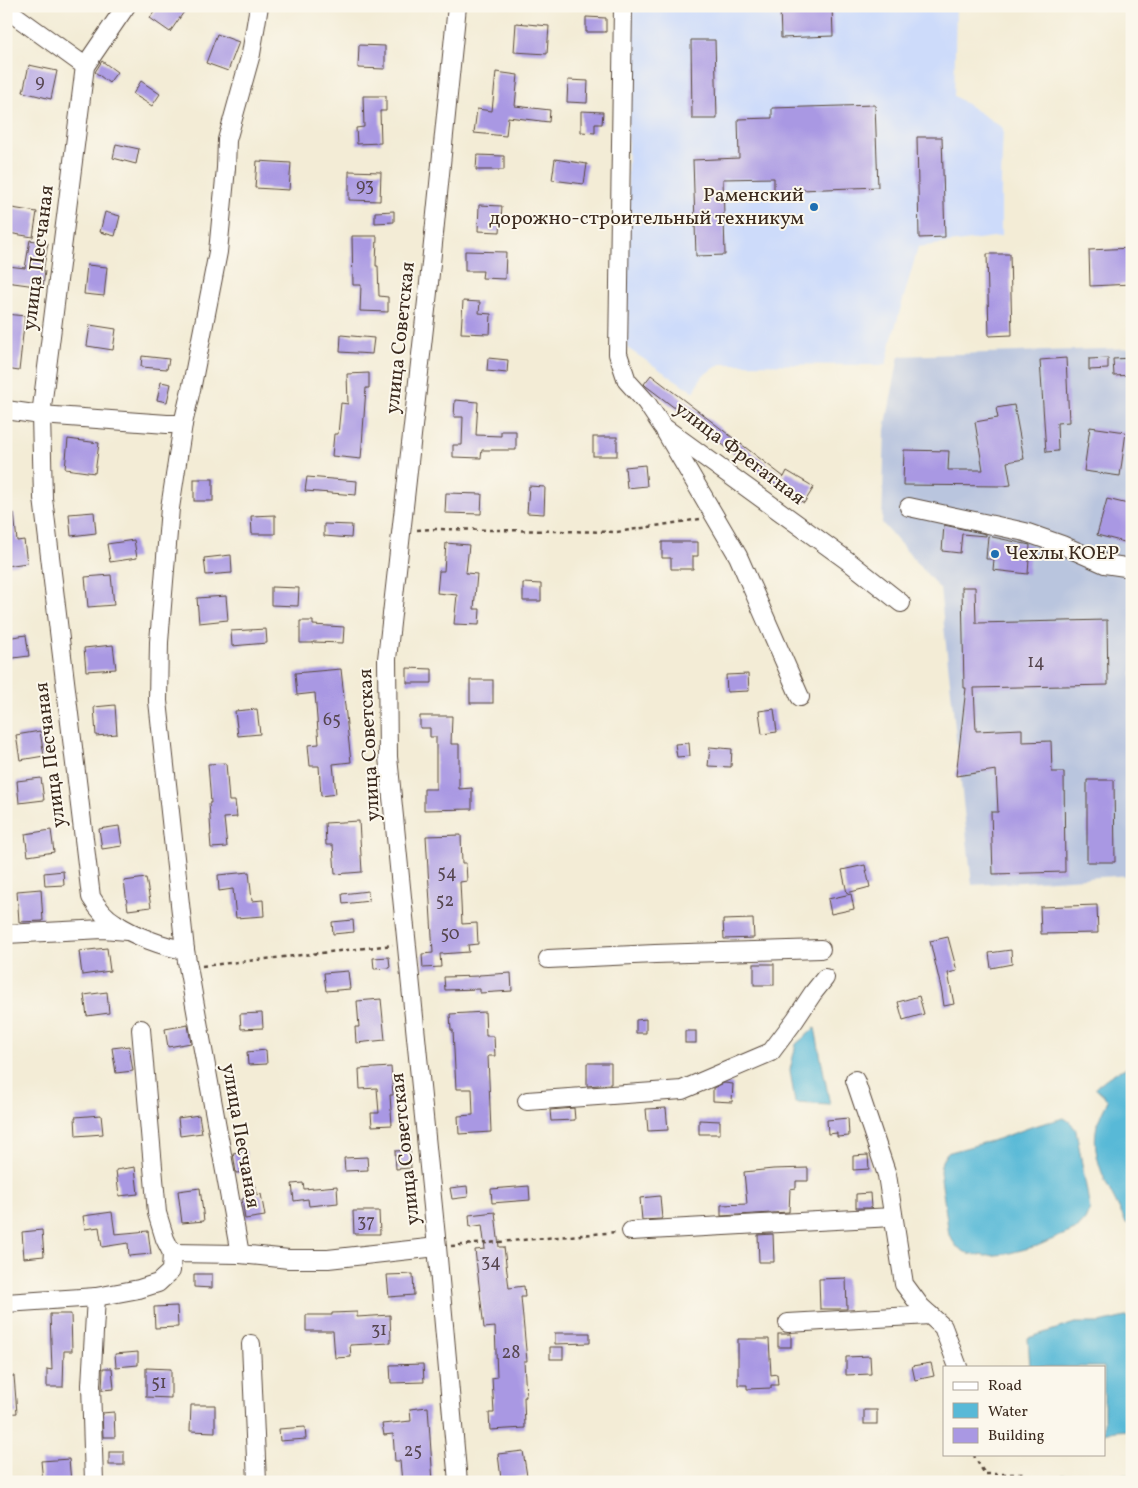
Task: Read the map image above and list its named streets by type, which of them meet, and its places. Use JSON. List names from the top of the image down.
{
  "streets": {
    "street": ["улица Песчаная", "улица Советская", "улица Фрегатная"]
  },
  "places": ["Раменский дорожно-строительный техникум", "Чехлы КОЕР"],
  "house_numbers": [
    "9",
    "93",
    "14",
    "65",
    "54",
    "52",
    "50",
    "37",
    "34",
    "31",
    "28",
    "51",
    "25"
  ],
  "legend": ["Road", "Water", "Building"]
}
